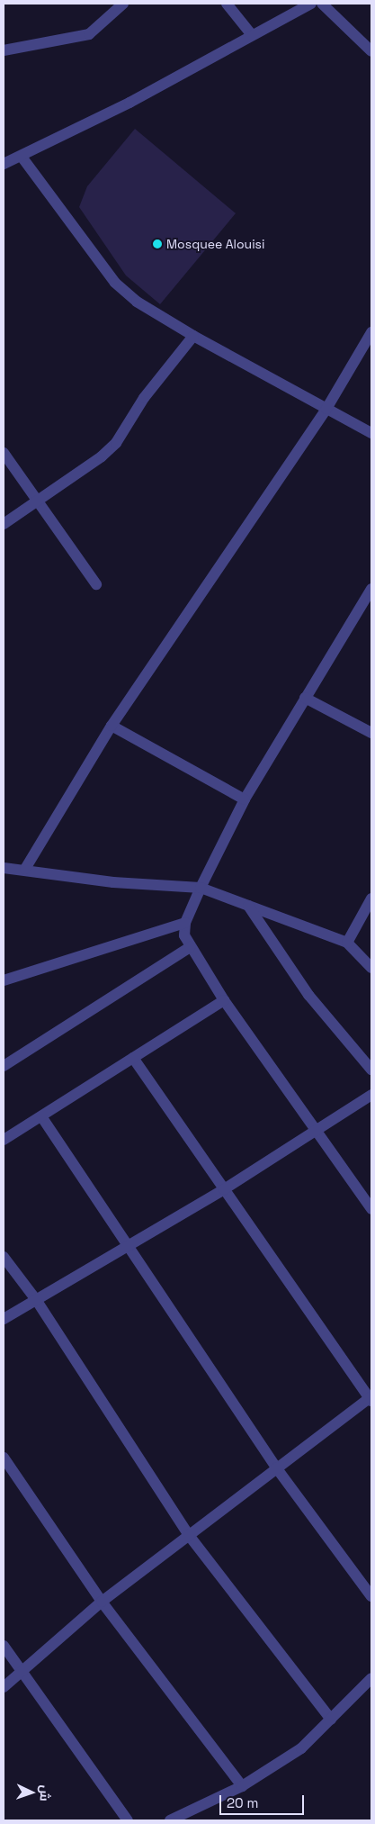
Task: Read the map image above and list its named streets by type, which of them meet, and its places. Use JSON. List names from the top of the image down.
{
  "places": ["Mosquee Alouisi"],
  "scale_bar": "20 m",
  "north": "right"
}
